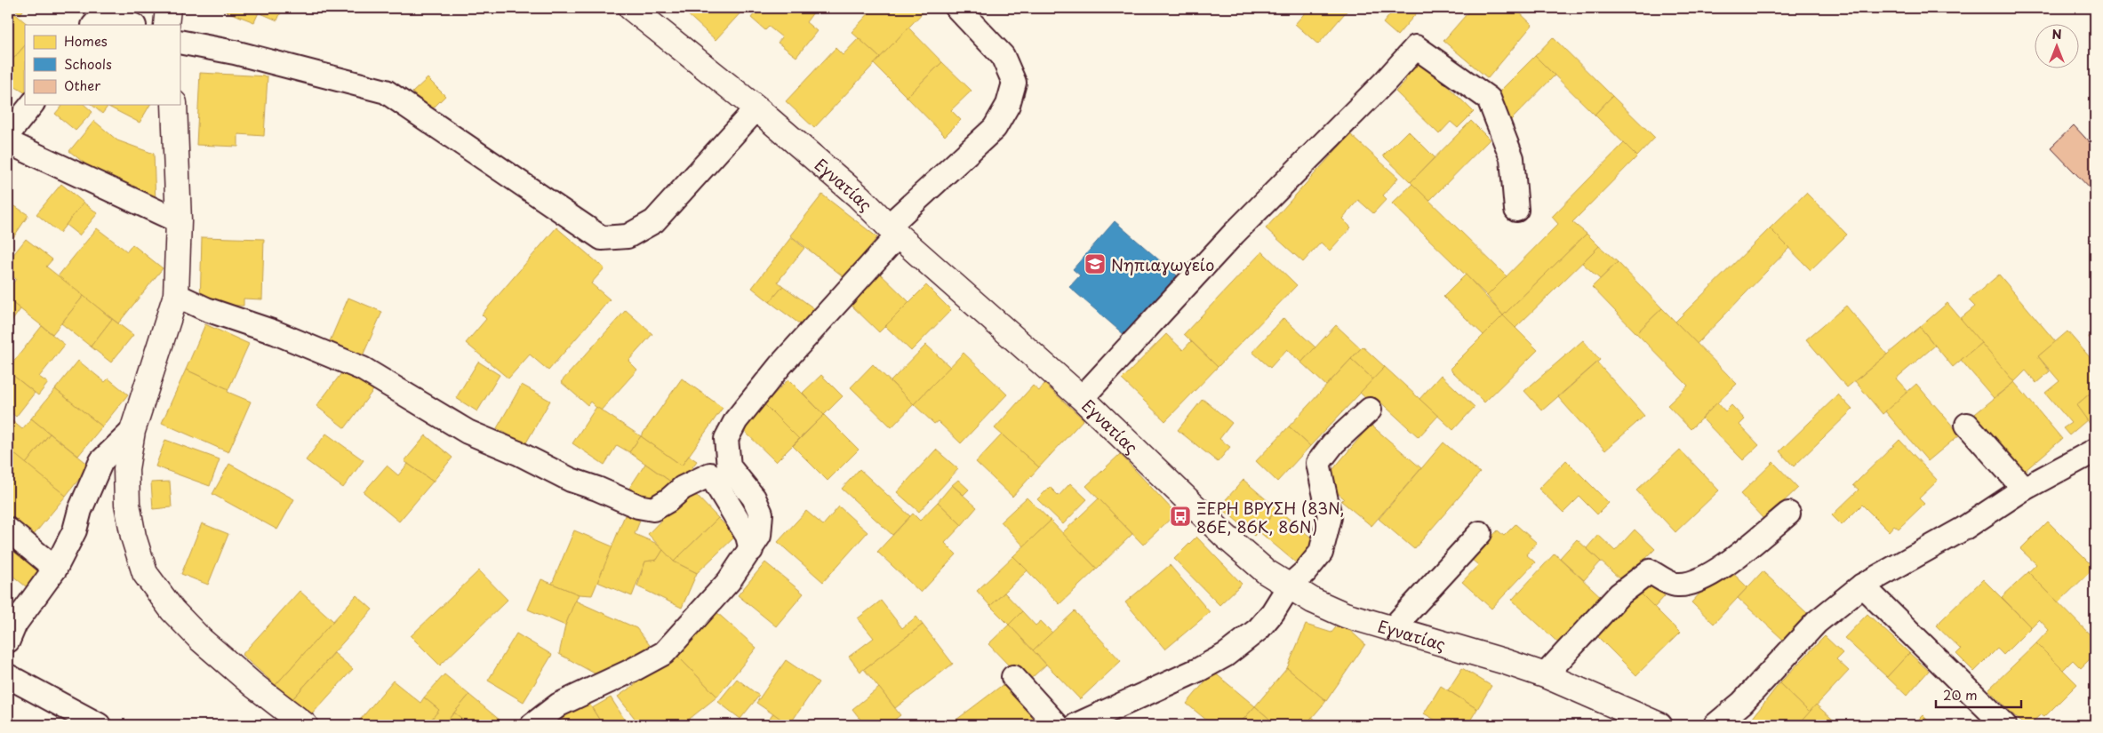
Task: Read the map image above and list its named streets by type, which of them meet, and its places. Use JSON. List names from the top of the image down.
{
  "streets": {
    "street": ["Εγνατίας"]
  },
  "places": {
    "school or university": ["Νηπιαγωγείο"],
    "bus stop": ["ΞΕΡΗ ΒΡΥΣΗ (83Ν, 86Ε, 86Κ, 86Ν)"]
  },
  "legend": ["Homes", "Schools", "Other"],
  "scale_bar": "20 m",
  "north": "top"
}
